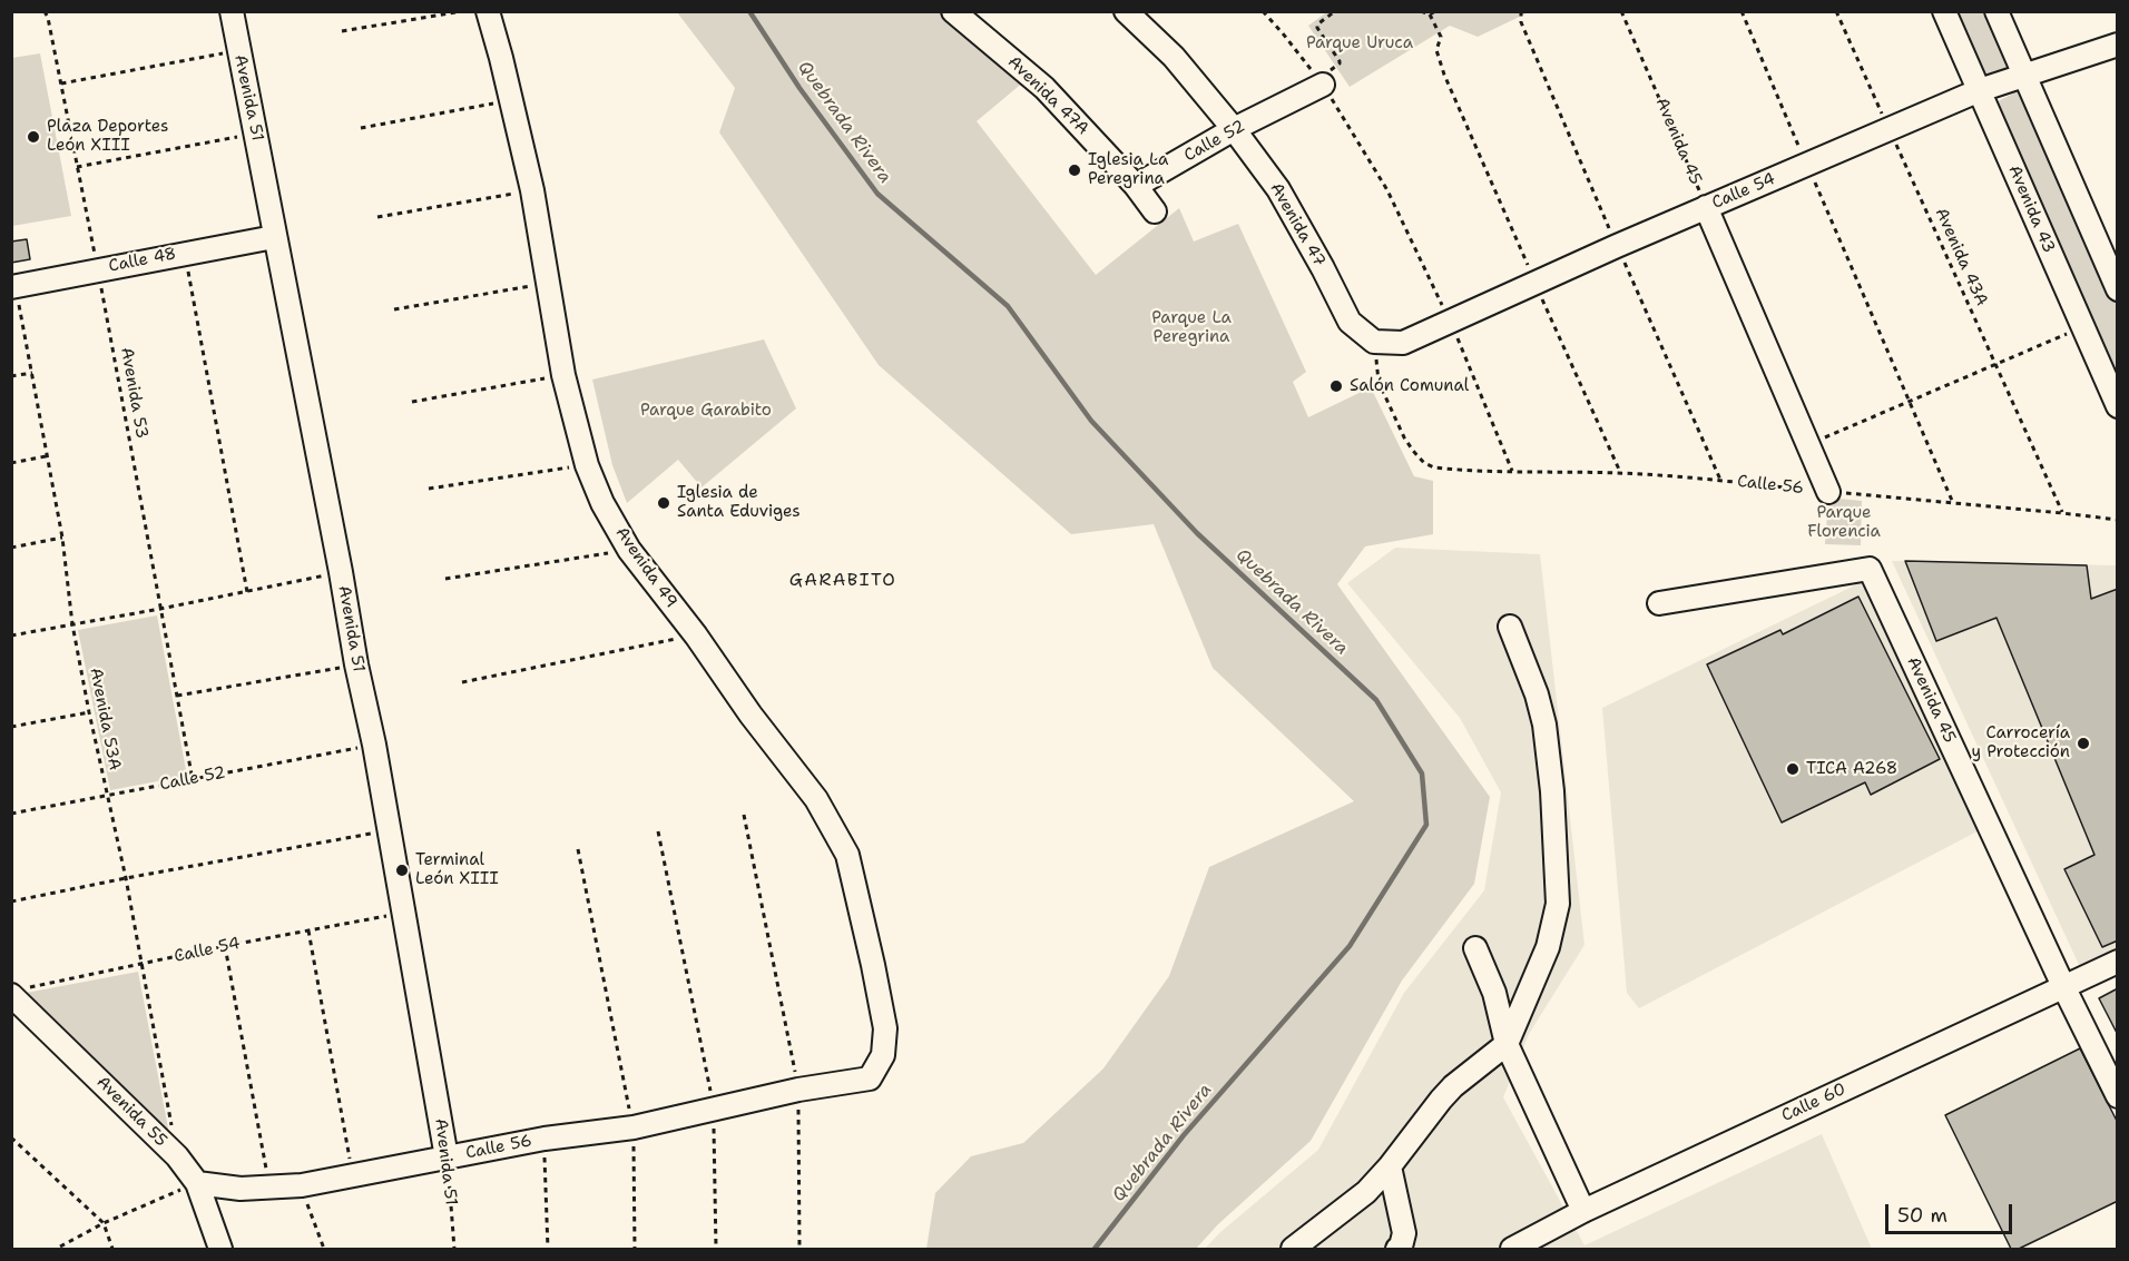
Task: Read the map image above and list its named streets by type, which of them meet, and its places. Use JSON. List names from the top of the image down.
{
  "streets": {
    "street": [
      "Avenida 47A",
      "Avenida 51",
      "Calle 52",
      "Avenida 45",
      "Calle 54",
      "Avenida 43",
      "Avenida 47",
      "Calle 48",
      "Calle 56",
      "Avenida 49",
      "Calle 60",
      "Avenida 55"
    ],
    "path": ["Avenida 43A", "Avenida 53", "Avenida 53A"]
  },
  "crossings": [
    ["Avenida 47A", "Calle 52"],
    ["Avenida 51", "Calle 52"],
    ["Avenida 51", "Calle 54"],
    ["Avenida 51", "Calle 48"],
    ["Avenida 51", "Calle 56"],
    ["Calle 52", "Avenida 47"],
    ["Calle 52", "Avenida 53"],
    ["Calle 52", "Avenida 53A"],
    ["Avenida 45", "Calle 54"],
    ["Avenida 45", "Calle 60"],
    ["Calle 54", "Avenida 43"],
    ["Calle 54", "Avenida 47"],
    ["Calle 54", "Avenida 43A"],
    ["Calle 54", "Calle 56"],
    ["Calle 54", "Avenida 53A"],
    ["Calle 54", "Avenida 55"],
    ["Avenida 47", "Calle 56"],
    ["Avenida 43A", "Calle 56"],
    ["Calle 48", "Avenida 53"],
    ["Calle 48", "Avenida 53A"],
    ["Calle 56", "Avenida 49"],
    ["Calle 56", "Avenida 55"],
    ["Avenida 53A", "Avenida 55"]
  ],
  "districts": ["GARABITO"],
  "water": ["Quebrada Rivera"],
  "parks": [
    "Parque Uruca",
    "Parque La Peregrina",
    "Parque Garabito",
    "Parque Florencia"
  ],
  "places": [
    "Plaza Deportes León XIII",
    "Iglesia La Peregrina",
    "Salón Comunal",
    "Iglesia de Santa Eduviges",
    "Carrocería y Protección",
    "TICA A268",
    "Terminal León XIII"
  ],
  "scale_bar": "50 m"
}
